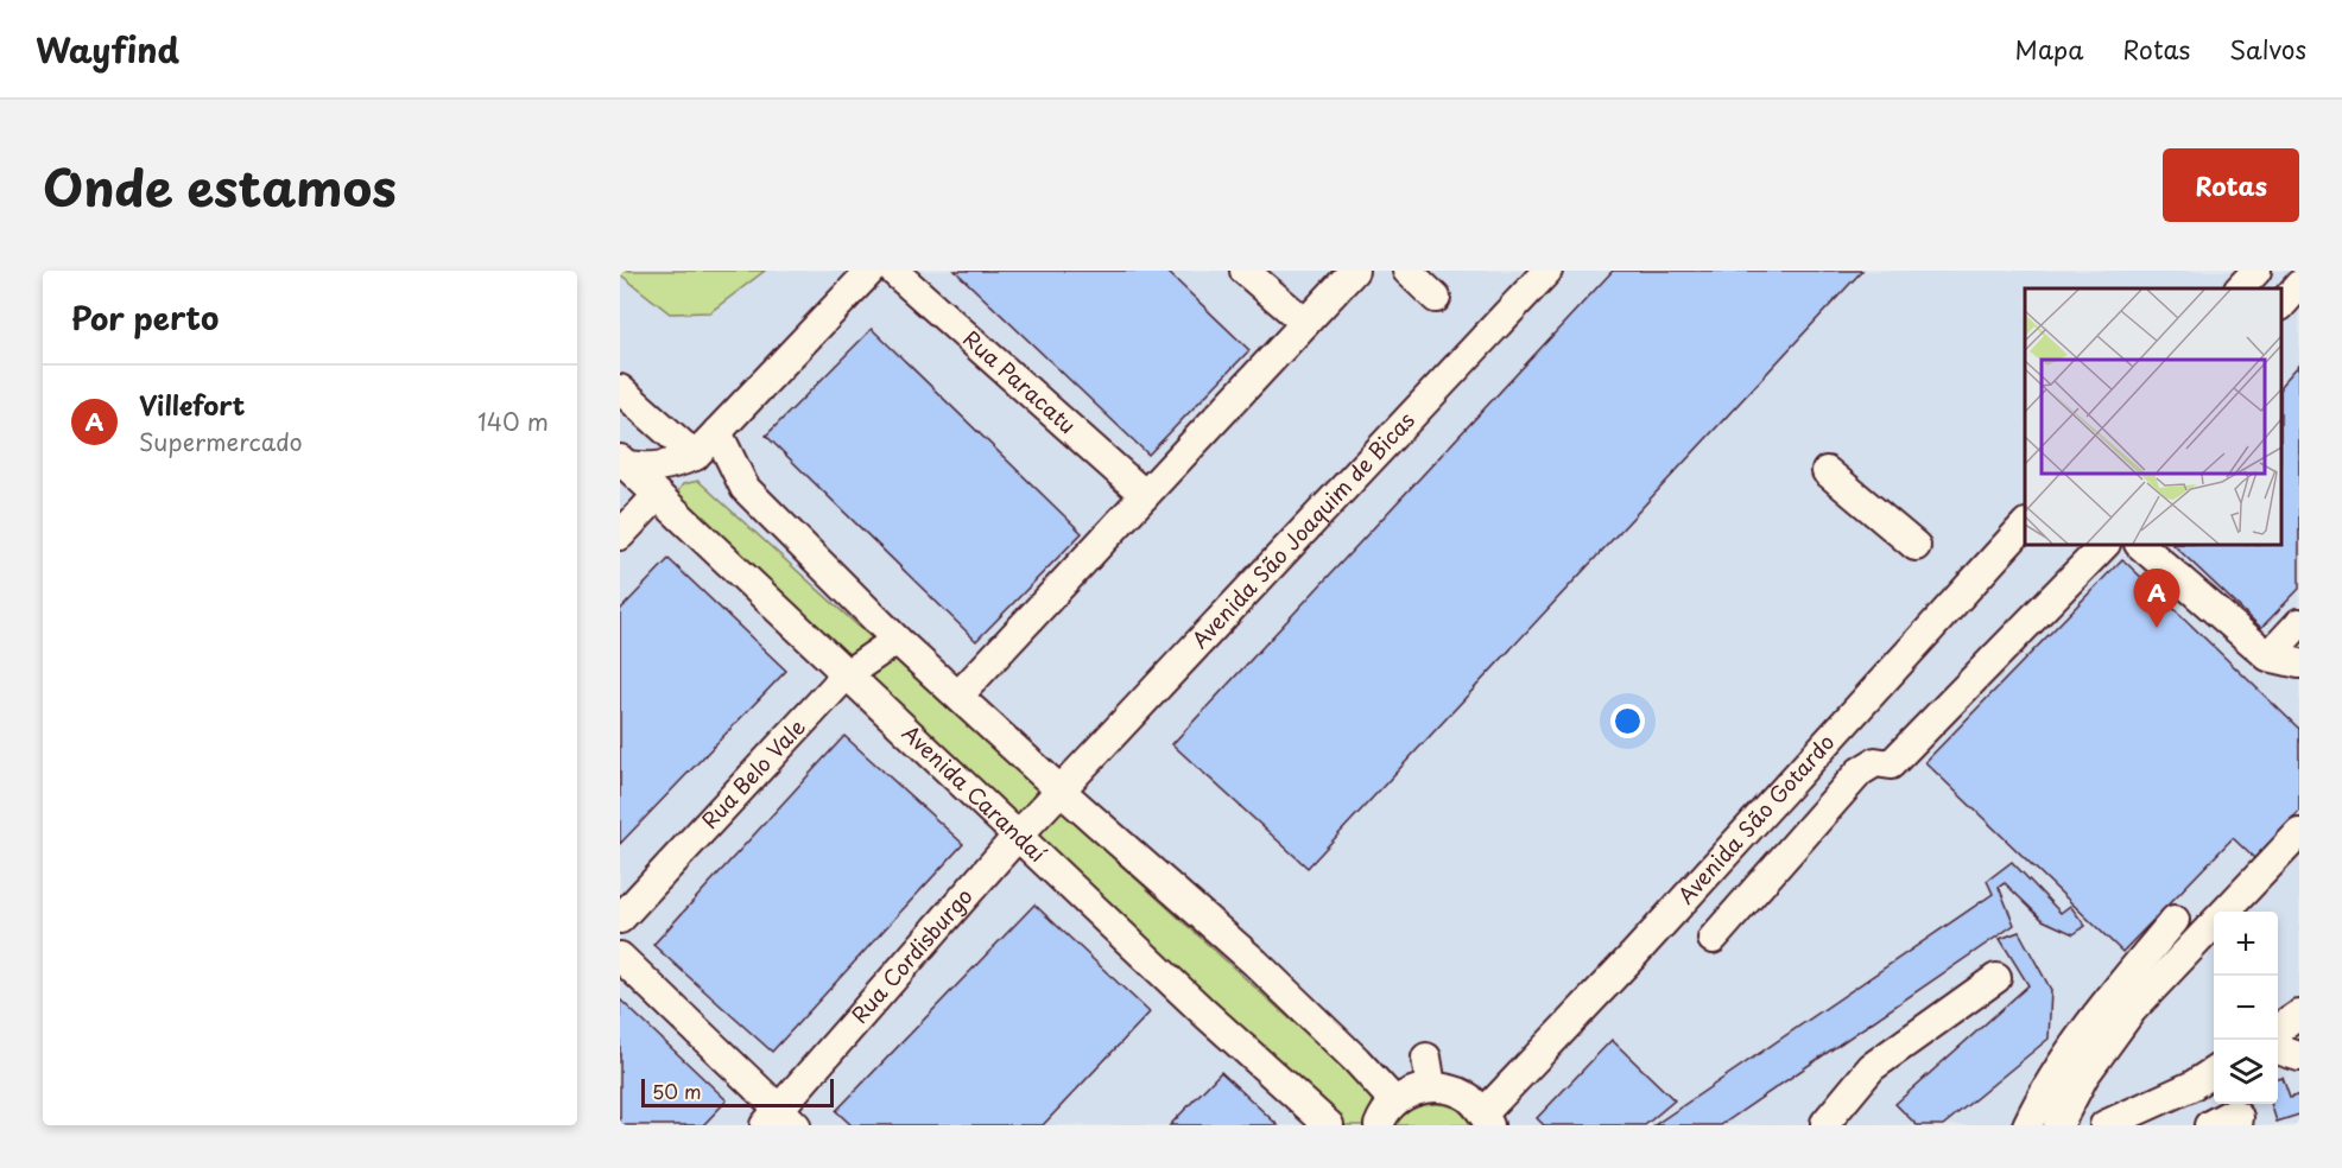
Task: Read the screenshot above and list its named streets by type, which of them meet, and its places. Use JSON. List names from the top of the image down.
{
  "streets": {
    "lane": [
      "Rua Paracatu",
      "Avenida São Joaquim de Bicas",
      "Rua Belo Vale",
      "Avenida Carandaí",
      "Avenida São Gotardo",
      "Rua Cordisburgo"
    ]
  },
  "crossings": [
    ["Avenida São Joaquim de Bicas", "Rua Cordisburgo"],
    ["Rua Belo Vale", "Avenida Carandaí"],
    ["Avenida Carandaí", "Rua Cordisburgo"]
  ],
  "scale_bar": "50 m",
  "page": {
    "header": "Wayfind",
    "nav": ["Mapa", "Rotas", "Salvos"],
    "title": "Onde estamos",
    "buttons": "Rotas",
    "heading": "Por perto",
    "list": [
      {
        "mark": "A",
        "name": "Villefort",
        "note": "Supermercado",
        "value": "140 m"
      }
    ],
    "pins": "A",
    "map_buttons": ["+", "−"],
    "scale": "50 m"
  }
}
